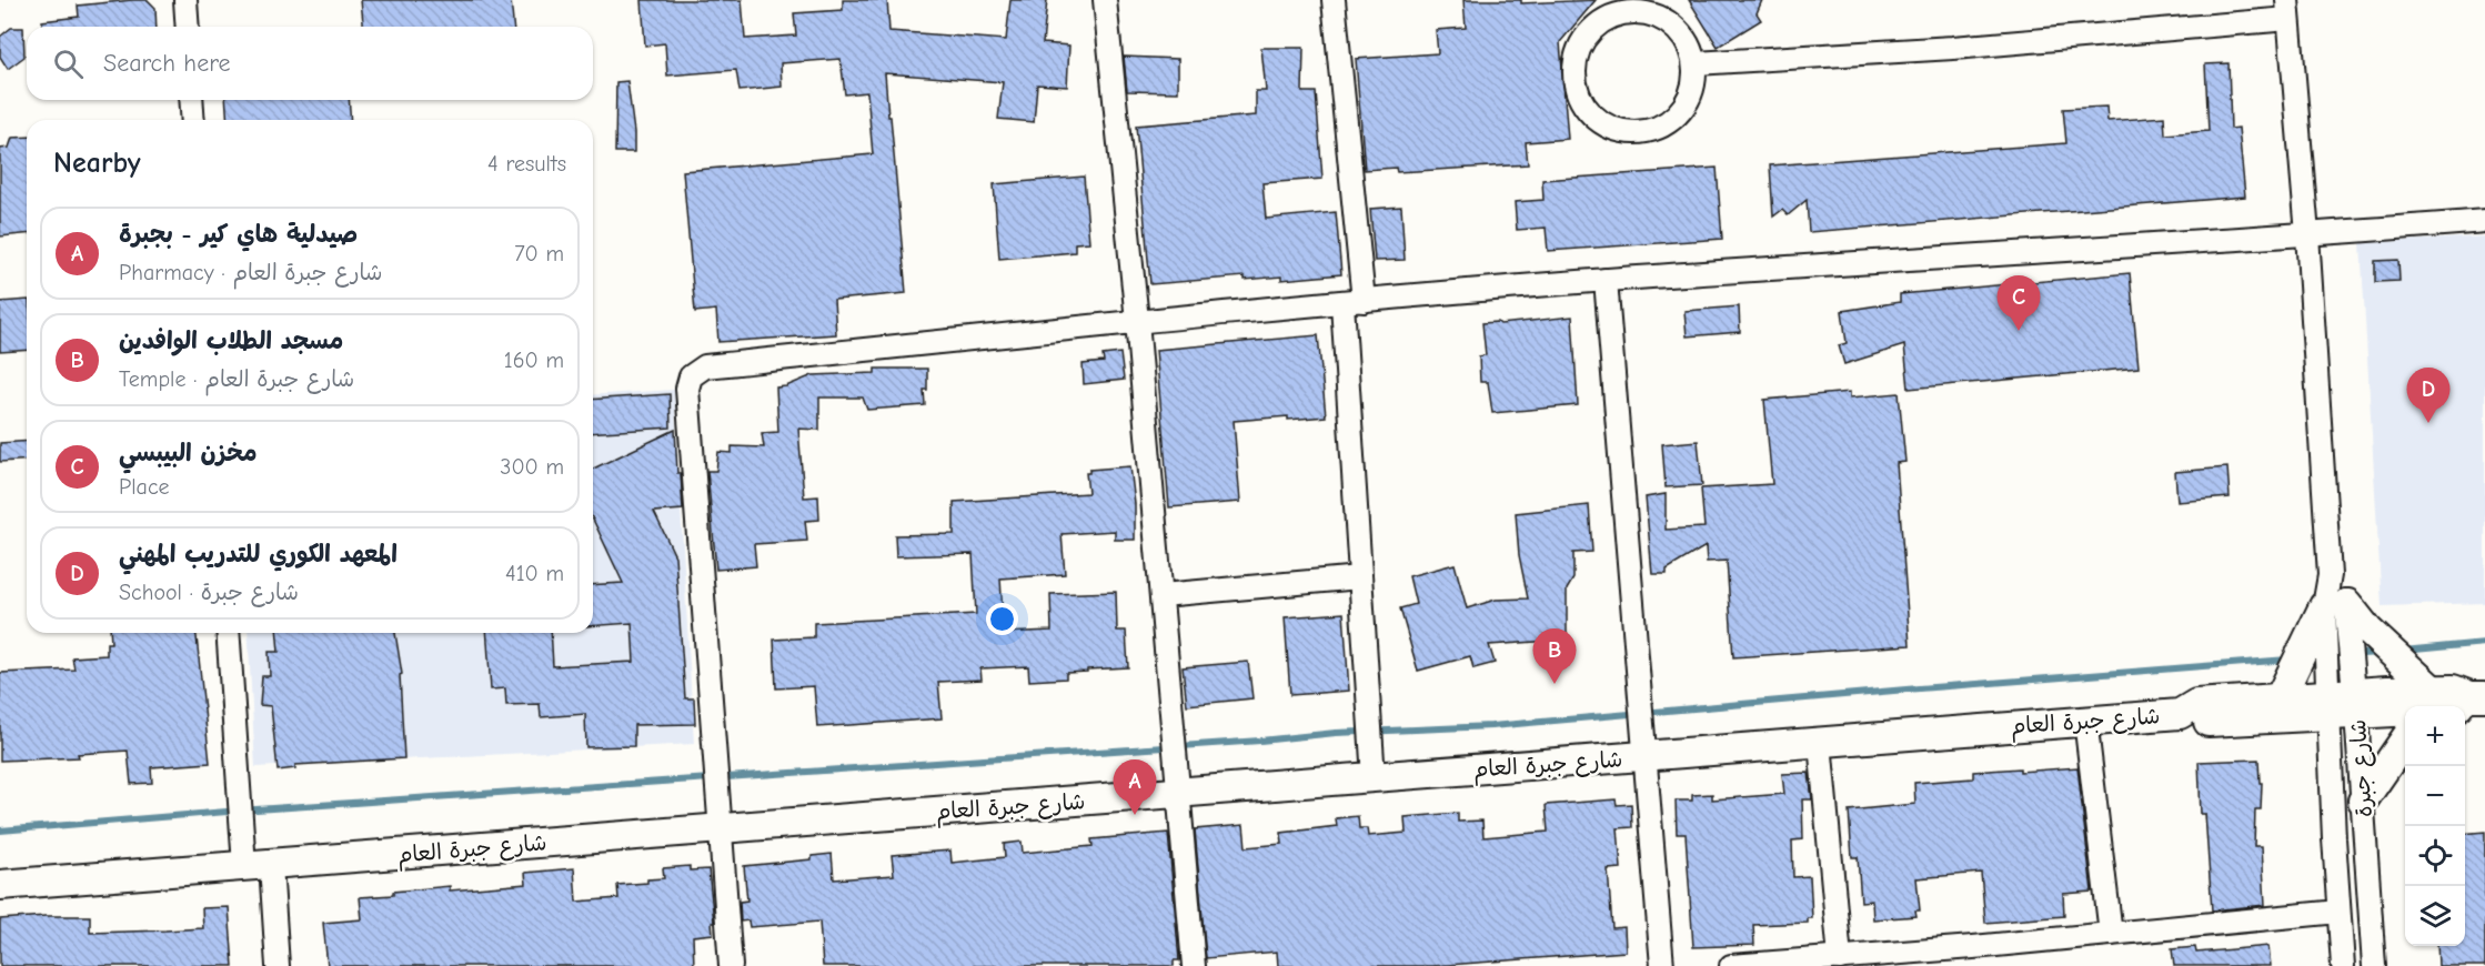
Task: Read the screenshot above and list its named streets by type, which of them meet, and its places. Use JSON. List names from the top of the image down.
{
  "streets": {
    "main road": ["شارع جبرة العام"],
    "street": ["شارع جبرة"]
  },
  "page": {
    "search": "Search here",
    "heading": ["Nearby", "4 results"],
    "list": [
      {
        "mark": "A",
        "name": "صيدلية هاي كير - بجبرة",
        "note": "Pharmacy · شارع جبرة العام",
        "value": "70 m"
      },
      {
        "mark": "B",
        "name": "مسجد الطلاب الوافدين",
        "note": "Temple · شارع جبرة العام",
        "value": "160 m"
      },
      {
        "mark": "C",
        "name": "مخزن البيبسي",
        "note": "Place",
        "value": "300 m"
      },
      {
        "mark": "D",
        "name": "المعهد الكوري للتدريب المهني",
        "note": "School · شارع جبرة",
        "value": "410 m"
      }
    ],
    "pins": [
      "C",
      "D",
      "B",
      "A"
    ],
    "map_buttons": ["+", "−"]
  }
}
